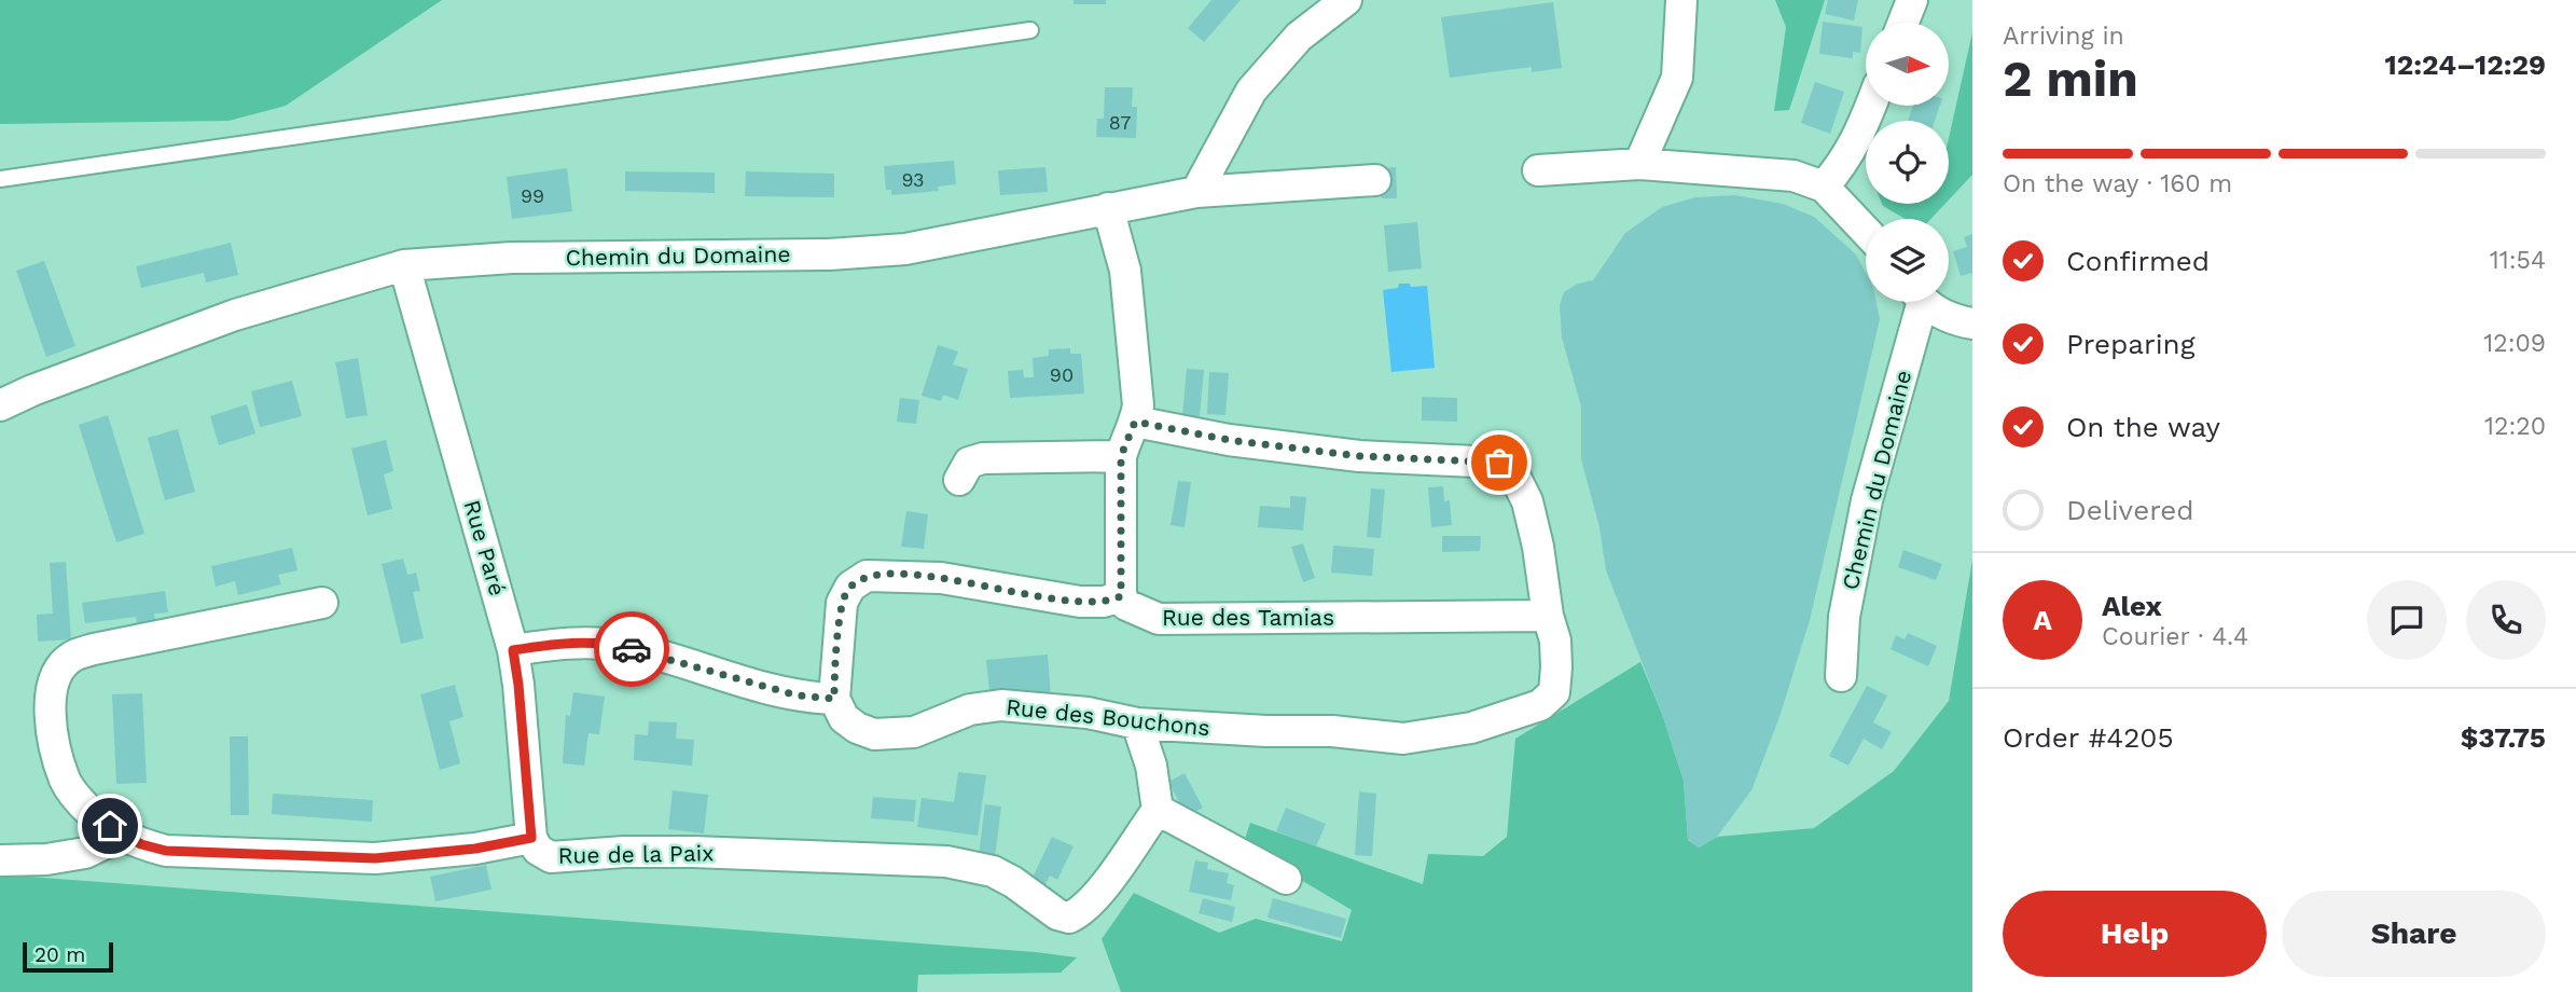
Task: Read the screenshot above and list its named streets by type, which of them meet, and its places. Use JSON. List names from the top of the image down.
{
  "streets": {
    "street": [
      "Chemin du Domaine",
      "Rue Paré",
      "Rue des Tamias",
      "Rue des Bouchons",
      "Rue de la Paix"
    ]
  },
  "crossings": [
    ["Chemin du Domaine", "Rue Paré"],
    ["Rue Paré", "Rue de la Paix"],
    ["Rue des Tamias", "Rue des Bouchons"]
  ],
  "house_numbers": [
    "87",
    "93",
    "99",
    "90"
  ],
  "scale_bar": "20 m",
  "north": "right",
  "page": {
    "heading": ["2 min", "Arriving in", "12:24–12:29"],
    "panel": [
      "Alex",
      "Courier · 4.4",
      "Order #4205",
      "$37.75"
    ],
    "bar": "On the way · 160 m",
    "list": [
      ["Confirmed", "11:54"],
      ["Preparing", "12:09"],
      ["On the way", "12:20"],
      "Delivered"
    ],
    "round": "A",
    "buttons": ["Help", "Share"],
    "scale": "20 m"
  }
}
